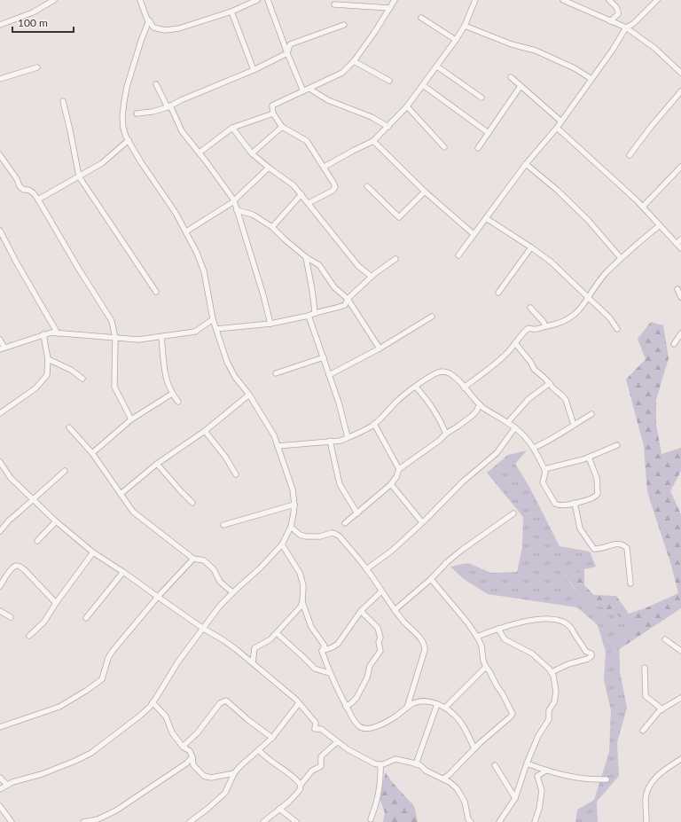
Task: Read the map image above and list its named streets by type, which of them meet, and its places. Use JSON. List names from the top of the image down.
{
  "scale_bar": "100 m"
}
